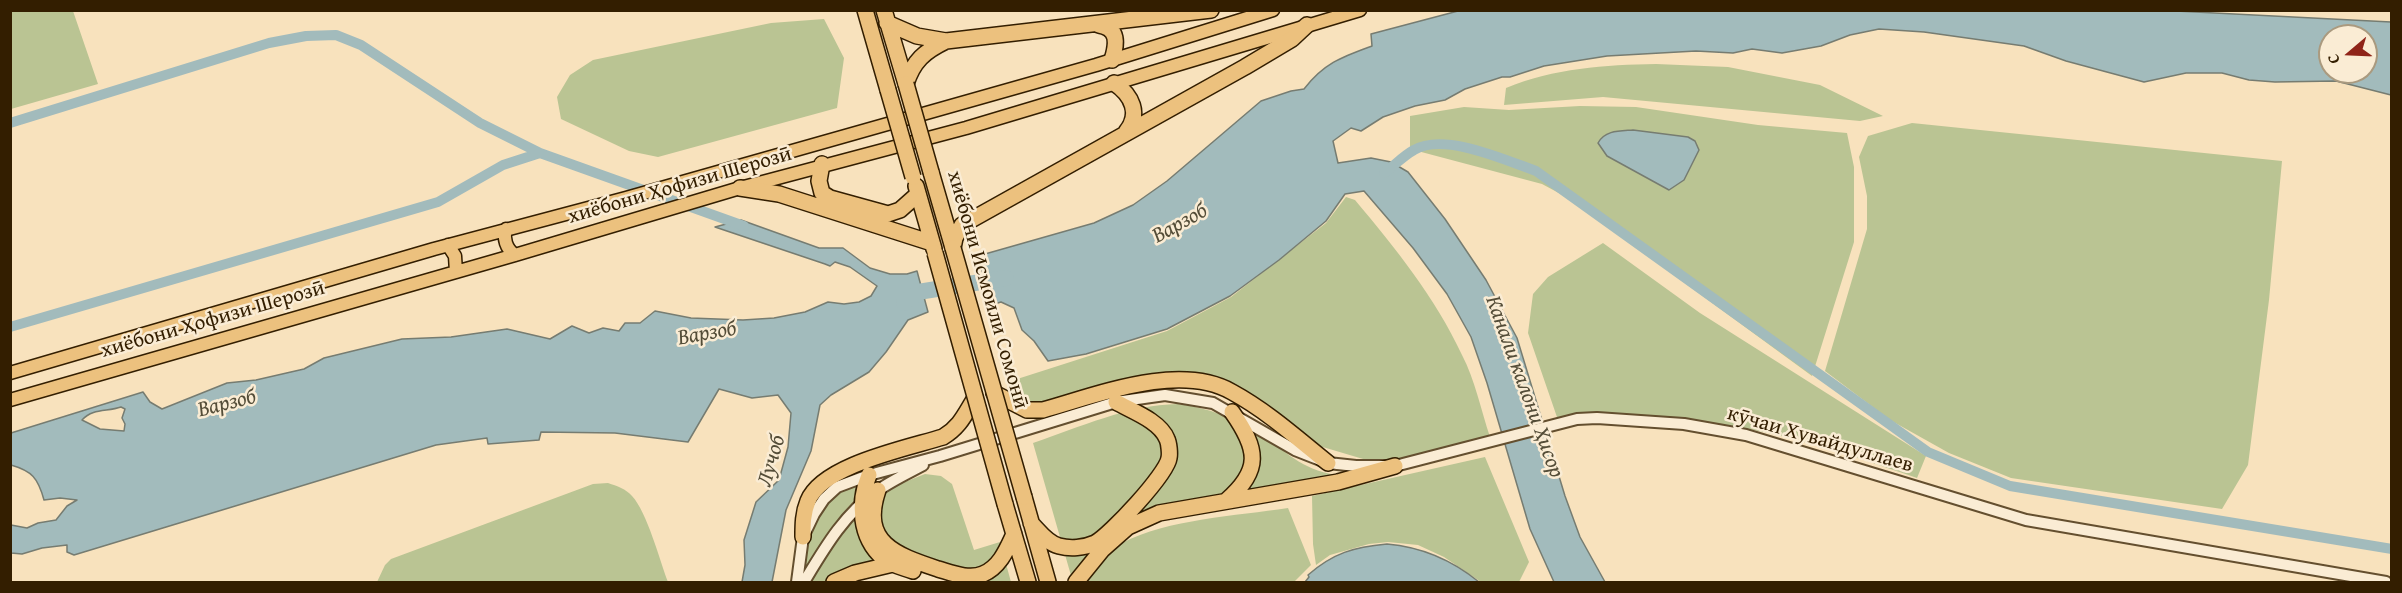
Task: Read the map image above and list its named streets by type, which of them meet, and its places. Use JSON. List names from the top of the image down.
{
  "streets": {
    "highway": ["хиёбони Исмоили Сомонӣ"],
    "main road": ["хиёбони Ҳофизи Шерозӣ"],
    "street": ["кӯчаи Хувайдуллаев"]
  },
  "water": ["Варзоб", "Канали калони Ҳисор", "Лучоб"],
  "north": "left"
}
